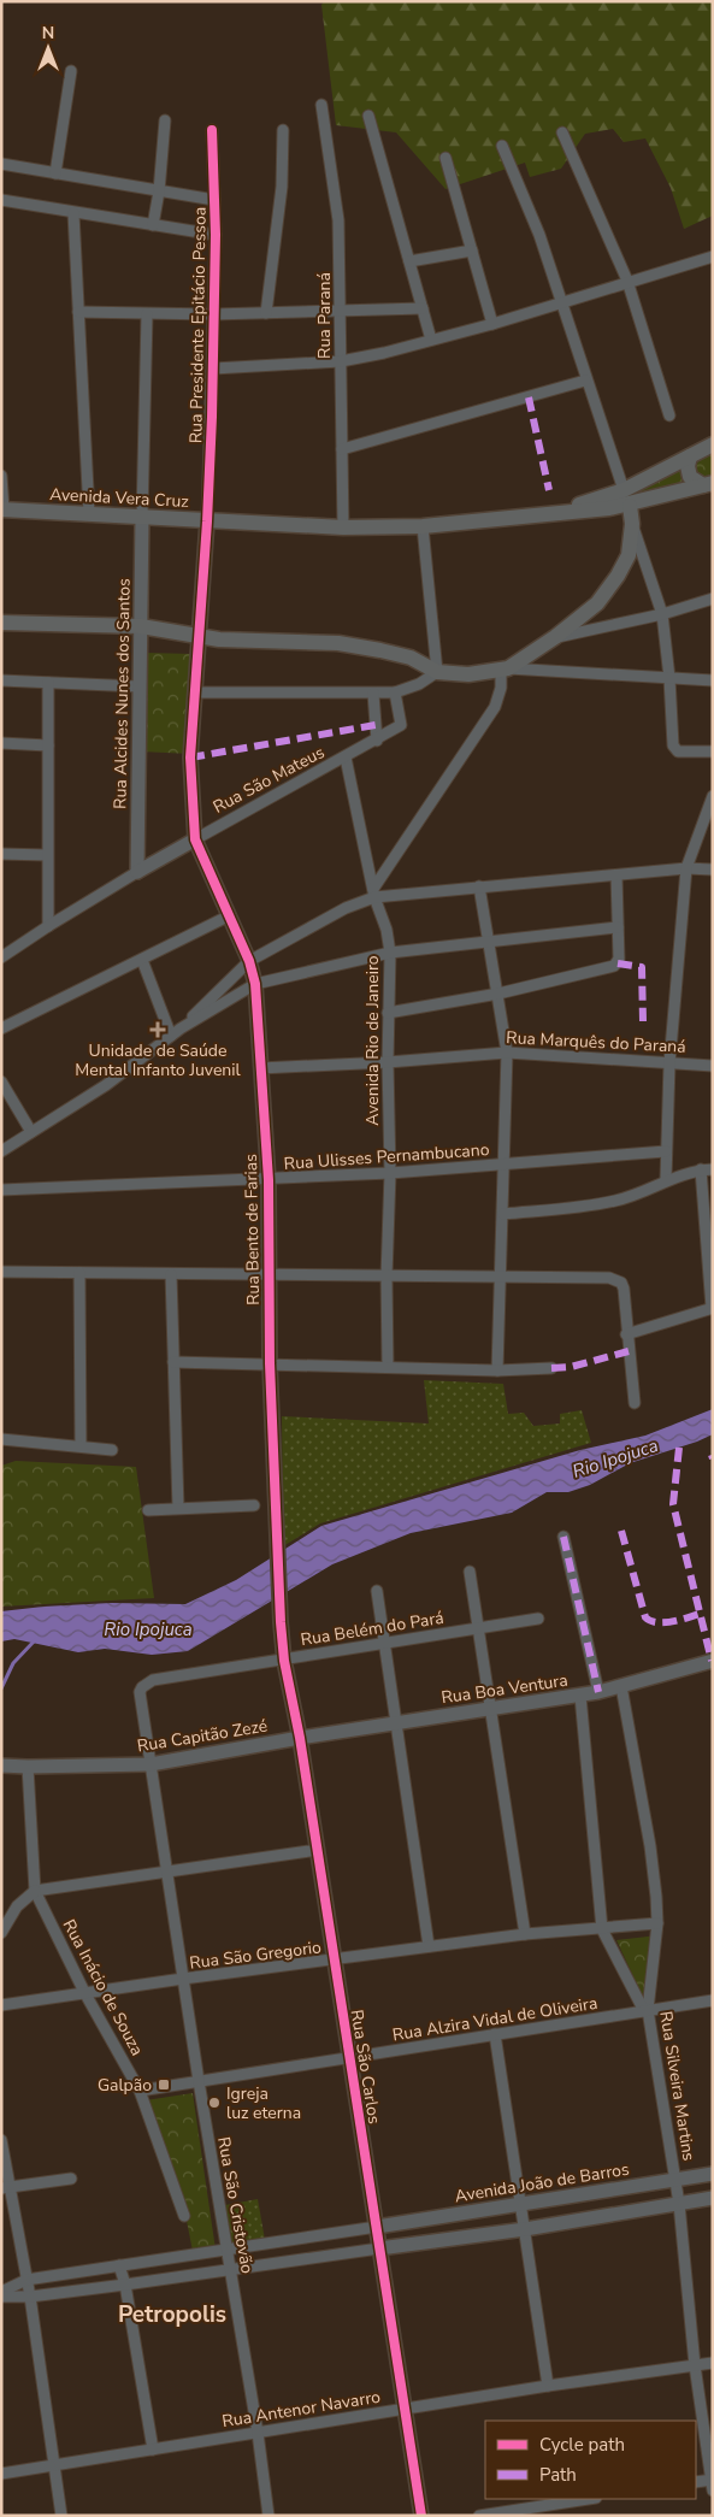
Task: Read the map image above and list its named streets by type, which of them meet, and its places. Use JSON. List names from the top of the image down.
{
  "streets": {
    "main road": ["Avenida Vera Cruz"],
    "street": [
      "Rua Paraná",
      "Rua Presidente Epitácio Pessoa",
      "Rua Alcides Nunes dos Santos",
      "Rua São Mateus",
      "Avenida Rio de Janeiro",
      "Rua Marquês do Paraná",
      "Rua Ulisses Pernambucano",
      "Rua Bento de Farias",
      "Rua Belém do Pará",
      "Rua Boa Ventura",
      "Rua Capitão Zezé",
      "Rua São Gregorio",
      "Rua Inácio de Souza",
      "Rua Alzira Vidal de Oliveira",
      "Rua São Carlos",
      "Rua Silveira Martins",
      "Avenida João de Barros",
      "Rua São Cristovão",
      "Rua Antenor Navarro"
    ]
  },
  "crossings": [
    ["Rua Paraná", "Avenida Vera Cruz"],
    ["Rua Presidente Epitácio Pessoa", "Avenida Vera Cruz"],
    ["Avenida Vera Cruz", "Rua Alcides Nunes dos Santos"],
    ["Rua Alcides Nunes dos Santos", "Rua São Mateus"],
    ["Rua São Mateus", "Avenida Rio de Janeiro"],
    ["Rua São Mateus", "Rua Bento de Farias"],
    ["Avenida Rio de Janeiro", "Rua Marquês do Paraná"],
    ["Avenida Rio de Janeiro", "Rua Ulisses Pernambucano"],
    ["Rua Marquês do Paraná", "Rua Bento de Farias"],
    ["Rua Ulisses Pernambucano", "Rua Bento de Farias"],
    ["Rua Bento de Farias", "Rua São Carlos"],
    ["Rua Belém do Pará", "Rua São Carlos"],
    ["Rua Belém do Pará", "Rua São Cristovão"],
    ["Rua Boa Ventura", "Rua Capitão Zezé"],
    ["Rua Boa Ventura", "Rua São Carlos"],
    ["Rua Boa Ventura", "Rua Silveira Martins"],
    ["Rua Capitão Zezé", "Rua Inácio de Souza"],
    ["Rua Capitão Zezé", "Rua São Carlos"],
    ["Rua Capitão Zezé", "Rua São Cristovão"],
    ["Rua São Gregorio", "Rua Inácio de Souza"],
    ["Rua São Gregorio", "Rua São Carlos"],
    ["Rua São Gregorio", "Rua Silveira Martins"],
    ["Rua São Gregorio", "Rua São Cristovão"],
    ["Rua Inácio de Souza", "Rua Alzira Vidal de Oliveira"],
    ["Rua Alzira Vidal de Oliveira", "Rua São Carlos"],
    ["Rua Alzira Vidal de Oliveira", "Rua Silveira Martins"],
    ["Rua Alzira Vidal de Oliveira", "Rua São Cristovão"],
    ["Rua São Carlos", "Avenida João de Barros"],
    ["Rua São Carlos", "Rua Antenor Navarro"],
    ["Rua Silveira Martins", "Avenida João de Barros"],
    ["Rua Silveira Martins", "Rua Antenor Navarro"],
    ["Rua São Cristovão", "Rua Antenor Navarro"]
  ],
  "districts": ["Petropolis"],
  "water": ["Rio Ipojuca"],
  "places": {
    "health": ["Unidade de Saúde Mental Infanto Juvenil"],
    "transit": ["Galpão"],
    "other": ["Igreja luz eterna"]
  },
  "legend": ["Cycle path", "Path"],
  "north": "top"
}
